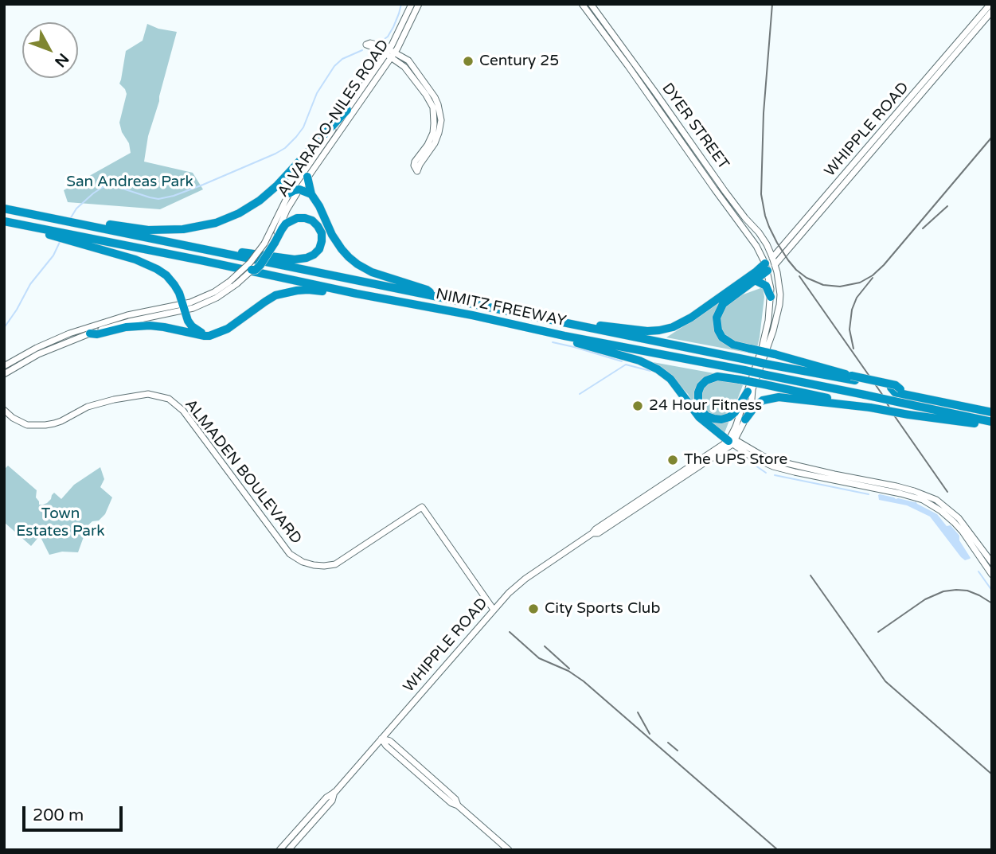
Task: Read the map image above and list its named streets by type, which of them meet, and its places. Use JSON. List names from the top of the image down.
{
  "streets": {
    "highway": ["NIMITZ FREEWAY"],
    "main road": [
      "ALVARADO-NILES ROAD",
      "DYER STREET",
      "WHIPPLE ROAD",
      "ALMADEN BOULEVARD"
    ]
  },
  "crossings": [
    ["DYER STREET", "WHIPPLE ROAD"],
    ["WHIPPLE ROAD", "ALMADEN BOULEVARD"]
  ],
  "parks": ["San Andreas Park", "Town Estates Park"],
  "places": [
    "Century 25",
    "24 Hour Fitness",
    "The UPS Store",
    "City Sports Club"
  ],
  "scale_bar": "200 m",
  "north": "bottom right"
}
